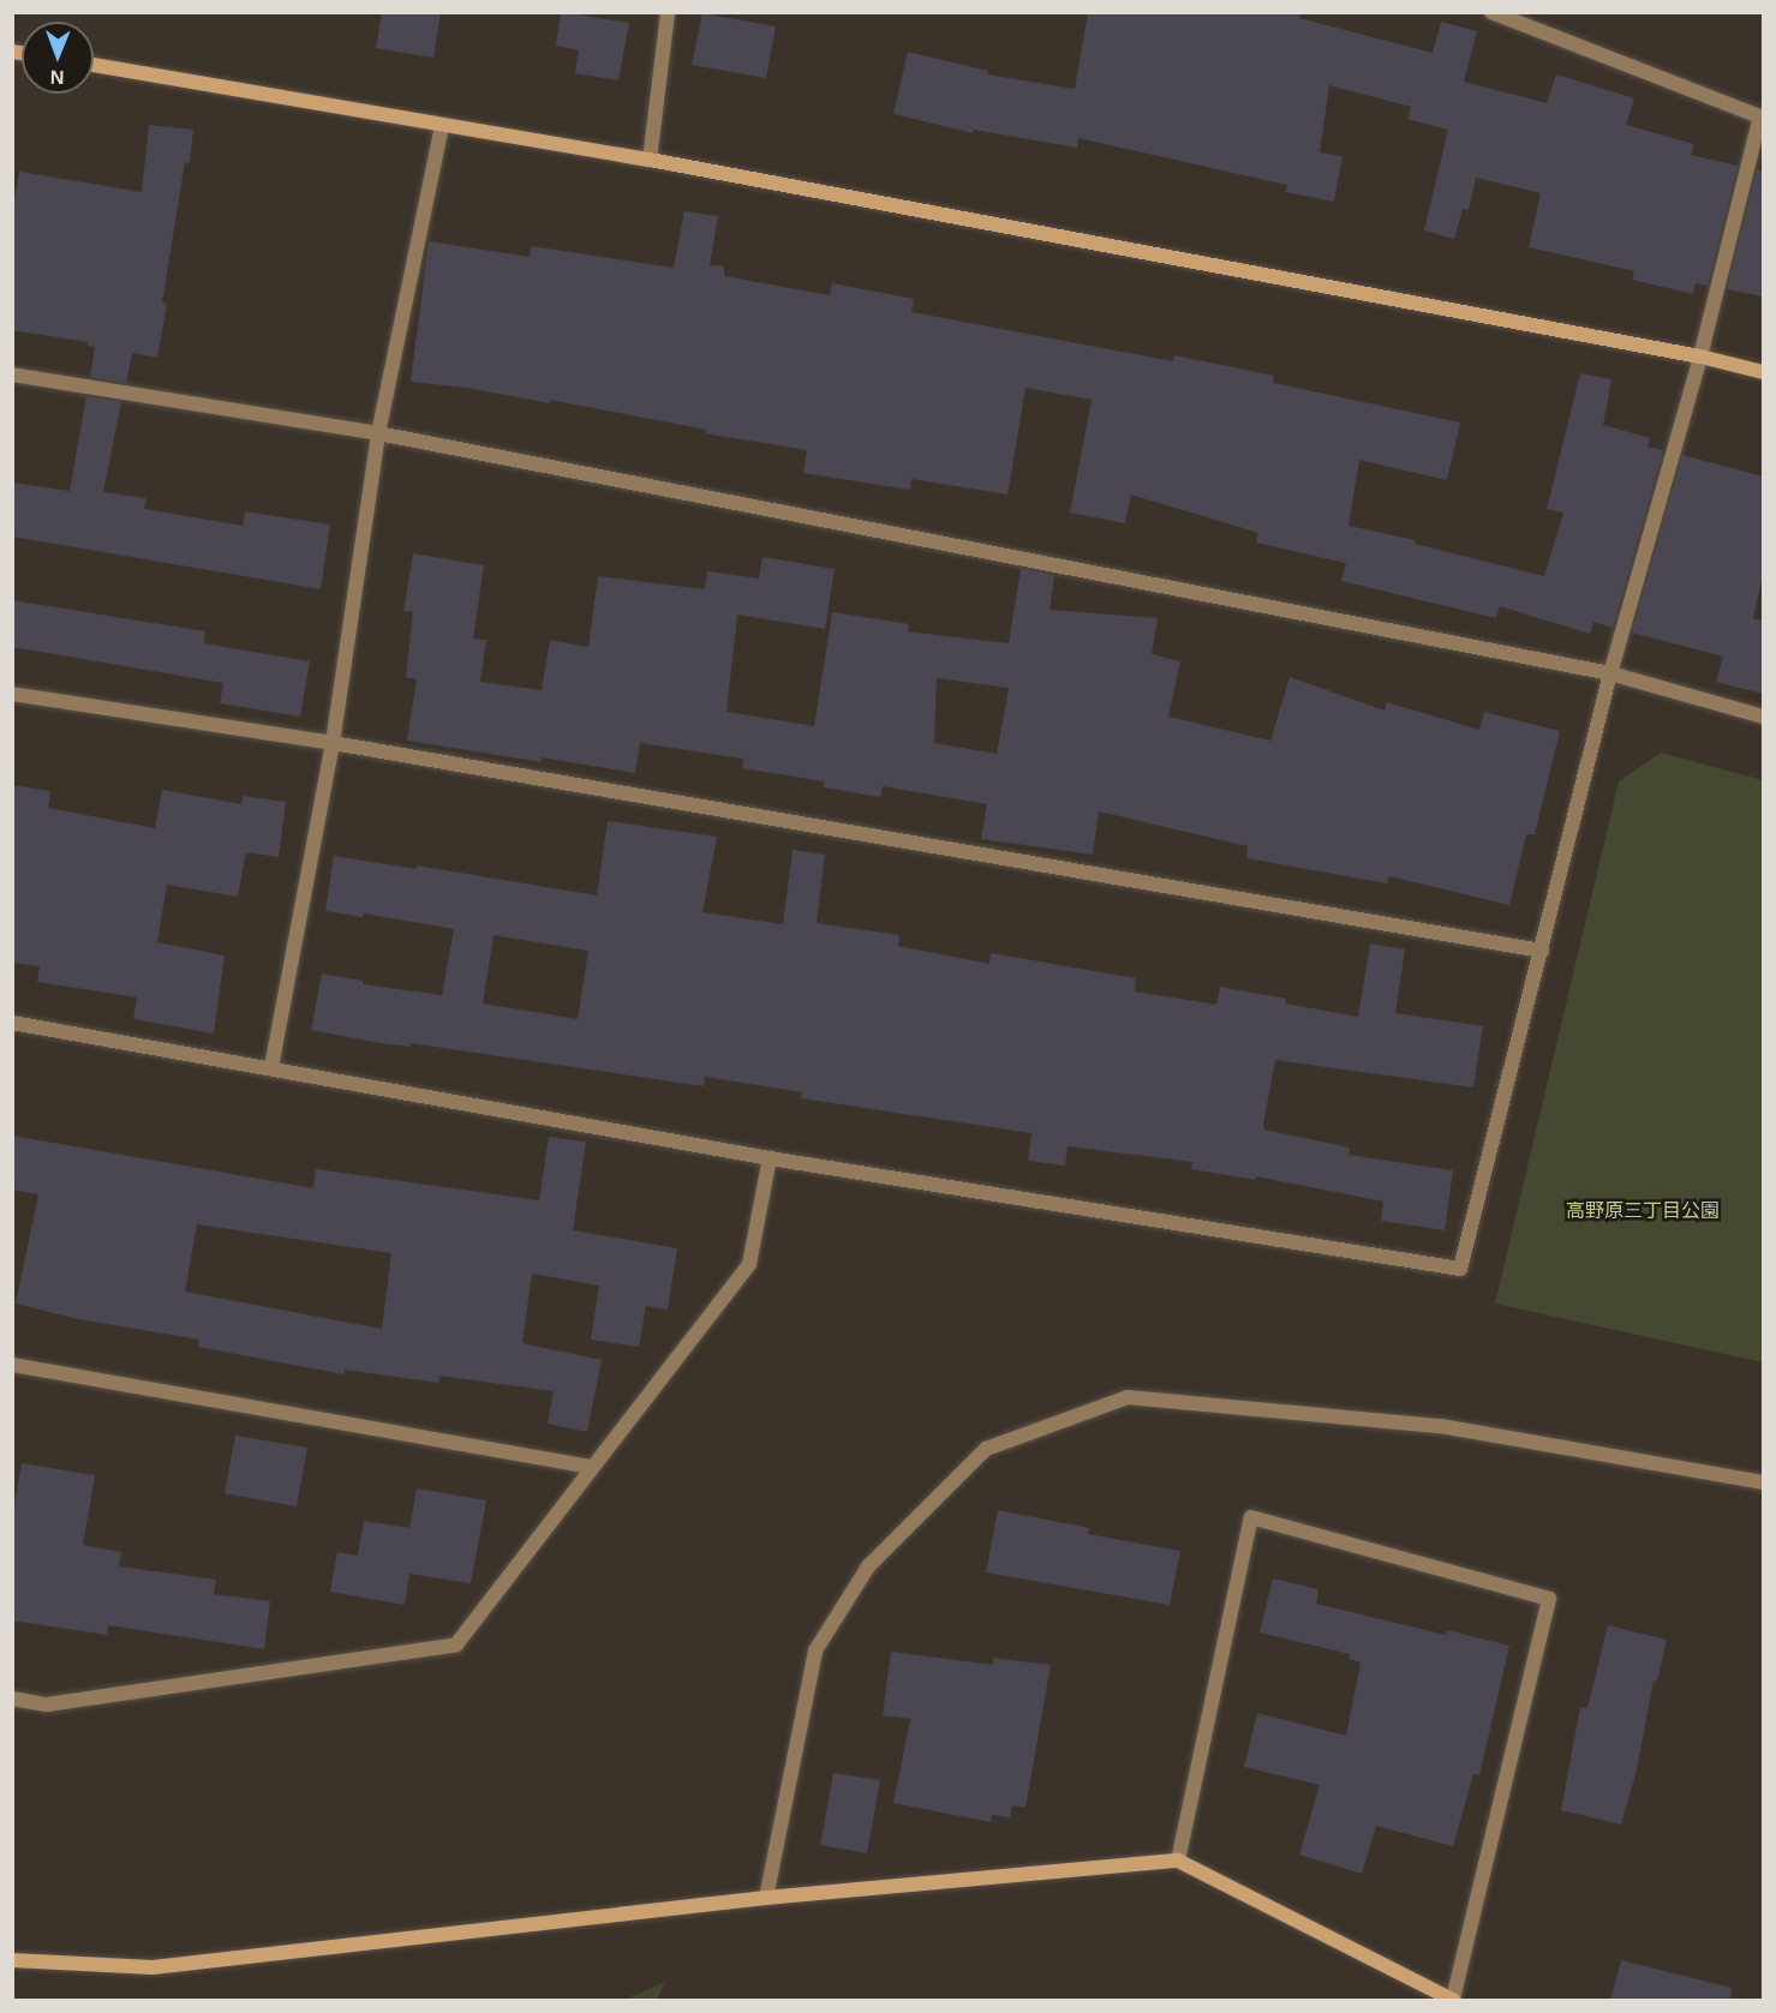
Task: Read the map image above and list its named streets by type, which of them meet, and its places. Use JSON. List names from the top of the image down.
{
  "parks": ["高野原三丁目公園"],
  "north": "bottom"
}
